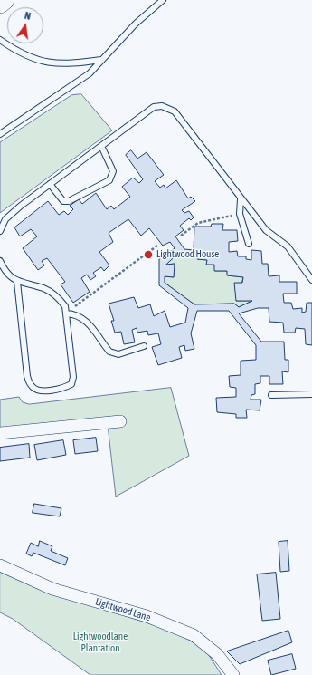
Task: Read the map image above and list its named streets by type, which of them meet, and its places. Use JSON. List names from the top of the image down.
{
  "streets": {
    "street": ["Lightwood Lane"]
  },
  "parks": ["Lightwoodlane Plantation"],
  "places": ["Lightwood House"],
  "north": "top"
}
